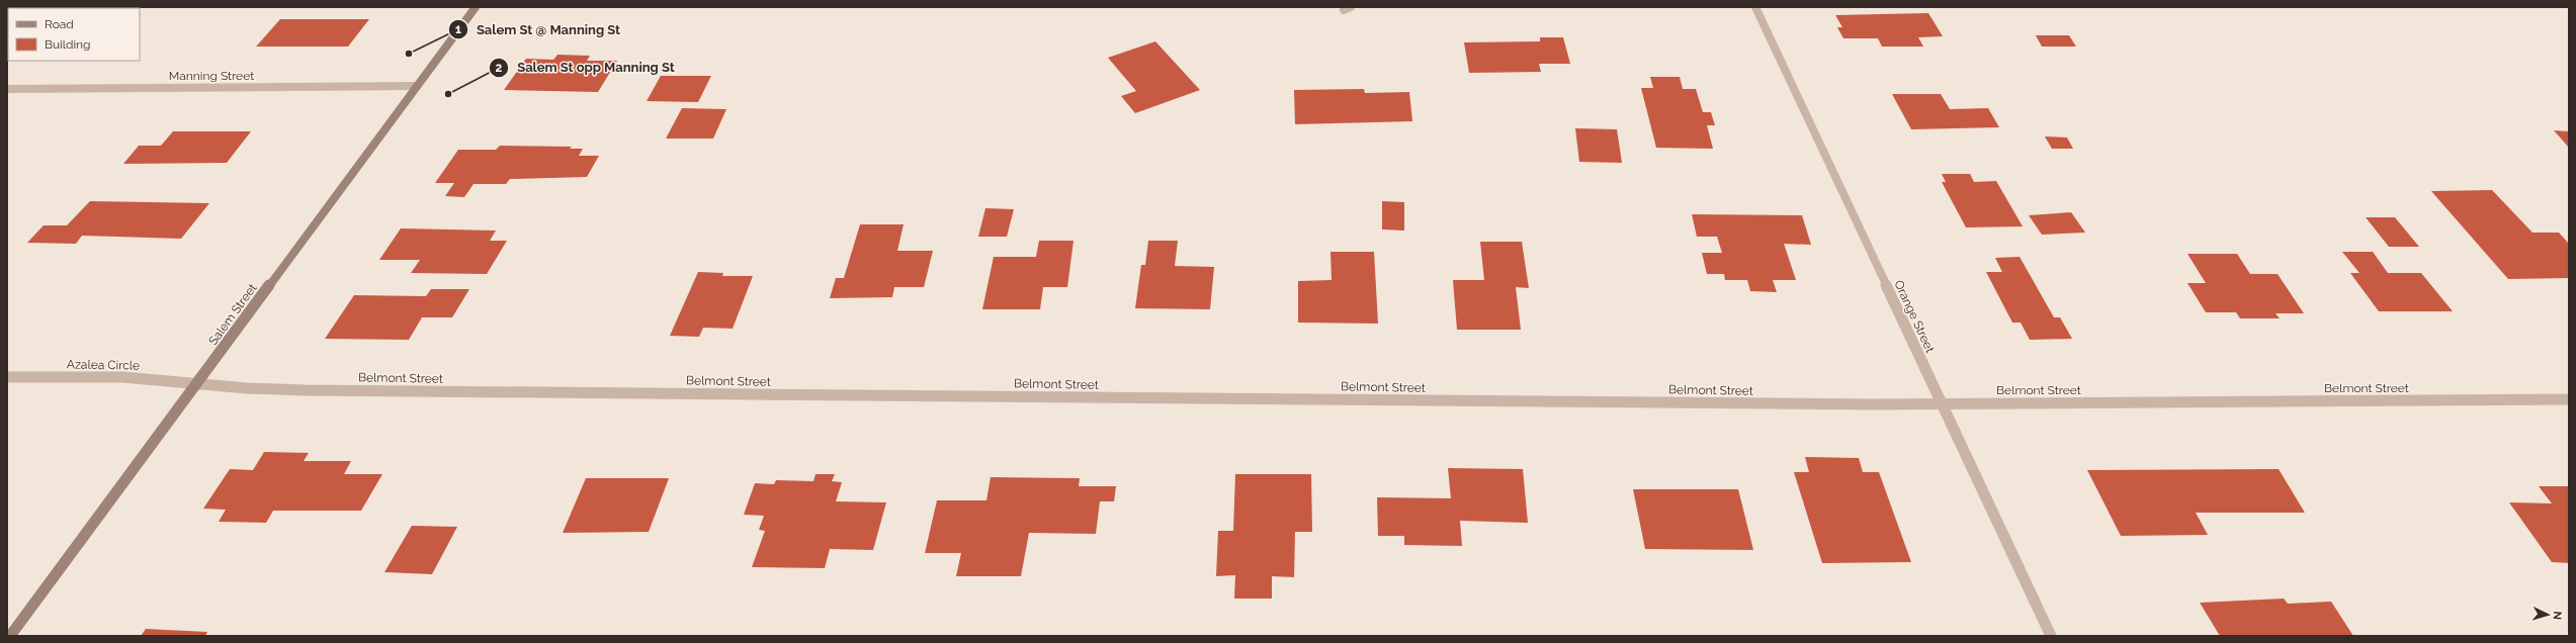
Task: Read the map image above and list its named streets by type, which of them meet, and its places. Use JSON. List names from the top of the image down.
{
  "streets": {
    "main road": ["Salem Street"],
    "street": [
      "Manning Street",
      "Orange Street",
      "Azalea Circle",
      "Belmont Street"
    ]
  },
  "crossings": [
    ["Manning Street", "Salem Street"],
    ["Salem Street", "Azalea Circle"],
    ["Salem Street", "Belmont Street"],
    ["Orange Street", "Belmont Street"],
    ["Azalea Circle", "Belmont Street"]
  ],
  "places": ["Salem St @ Manning St", "Salem St opp Manning St"],
  "legend": ["Road", "Building"],
  "north": "right"
}
